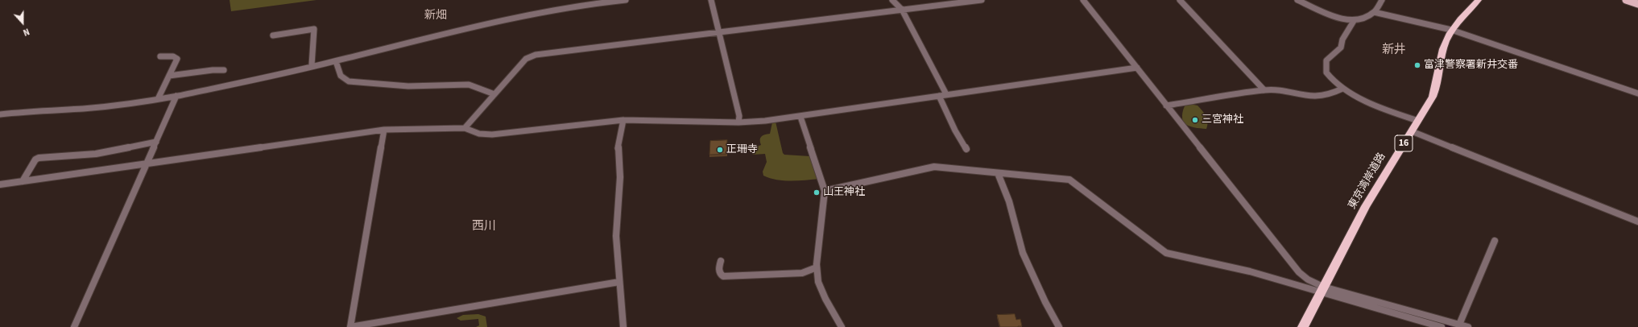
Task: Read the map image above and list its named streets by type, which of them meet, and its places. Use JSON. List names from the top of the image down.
{
  "streets": {
    "highway": ["16", "東京湾岸道路"]
  },
  "districts": ["新畑", "新井", "西川"],
  "places": [
    "富津警察署新井交番",
    "三宮神社",
    "正珊寺",
    "山王神社"
  ],
  "north": "bottom"
}
